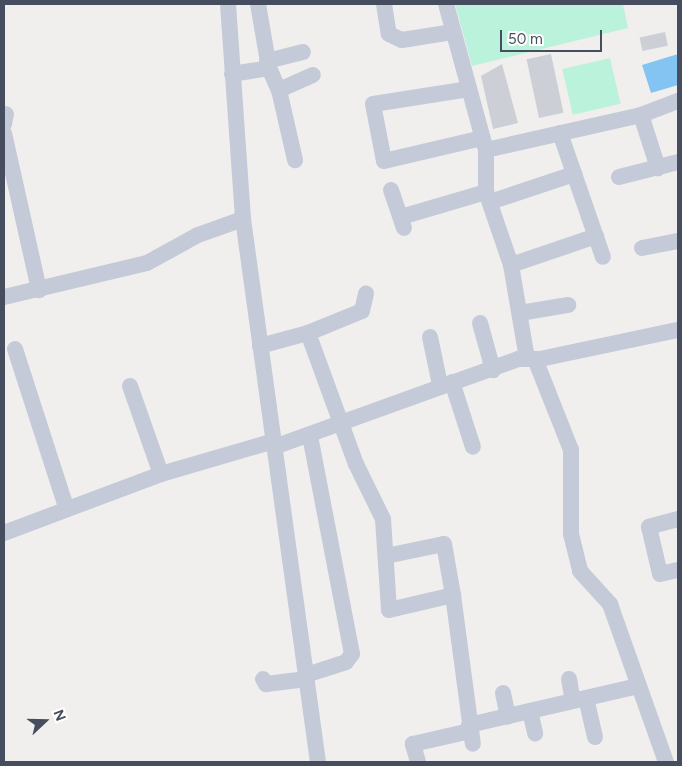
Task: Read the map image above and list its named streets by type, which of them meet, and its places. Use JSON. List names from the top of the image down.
{
  "scale_bar": "50 m",
  "north": "right"
}
